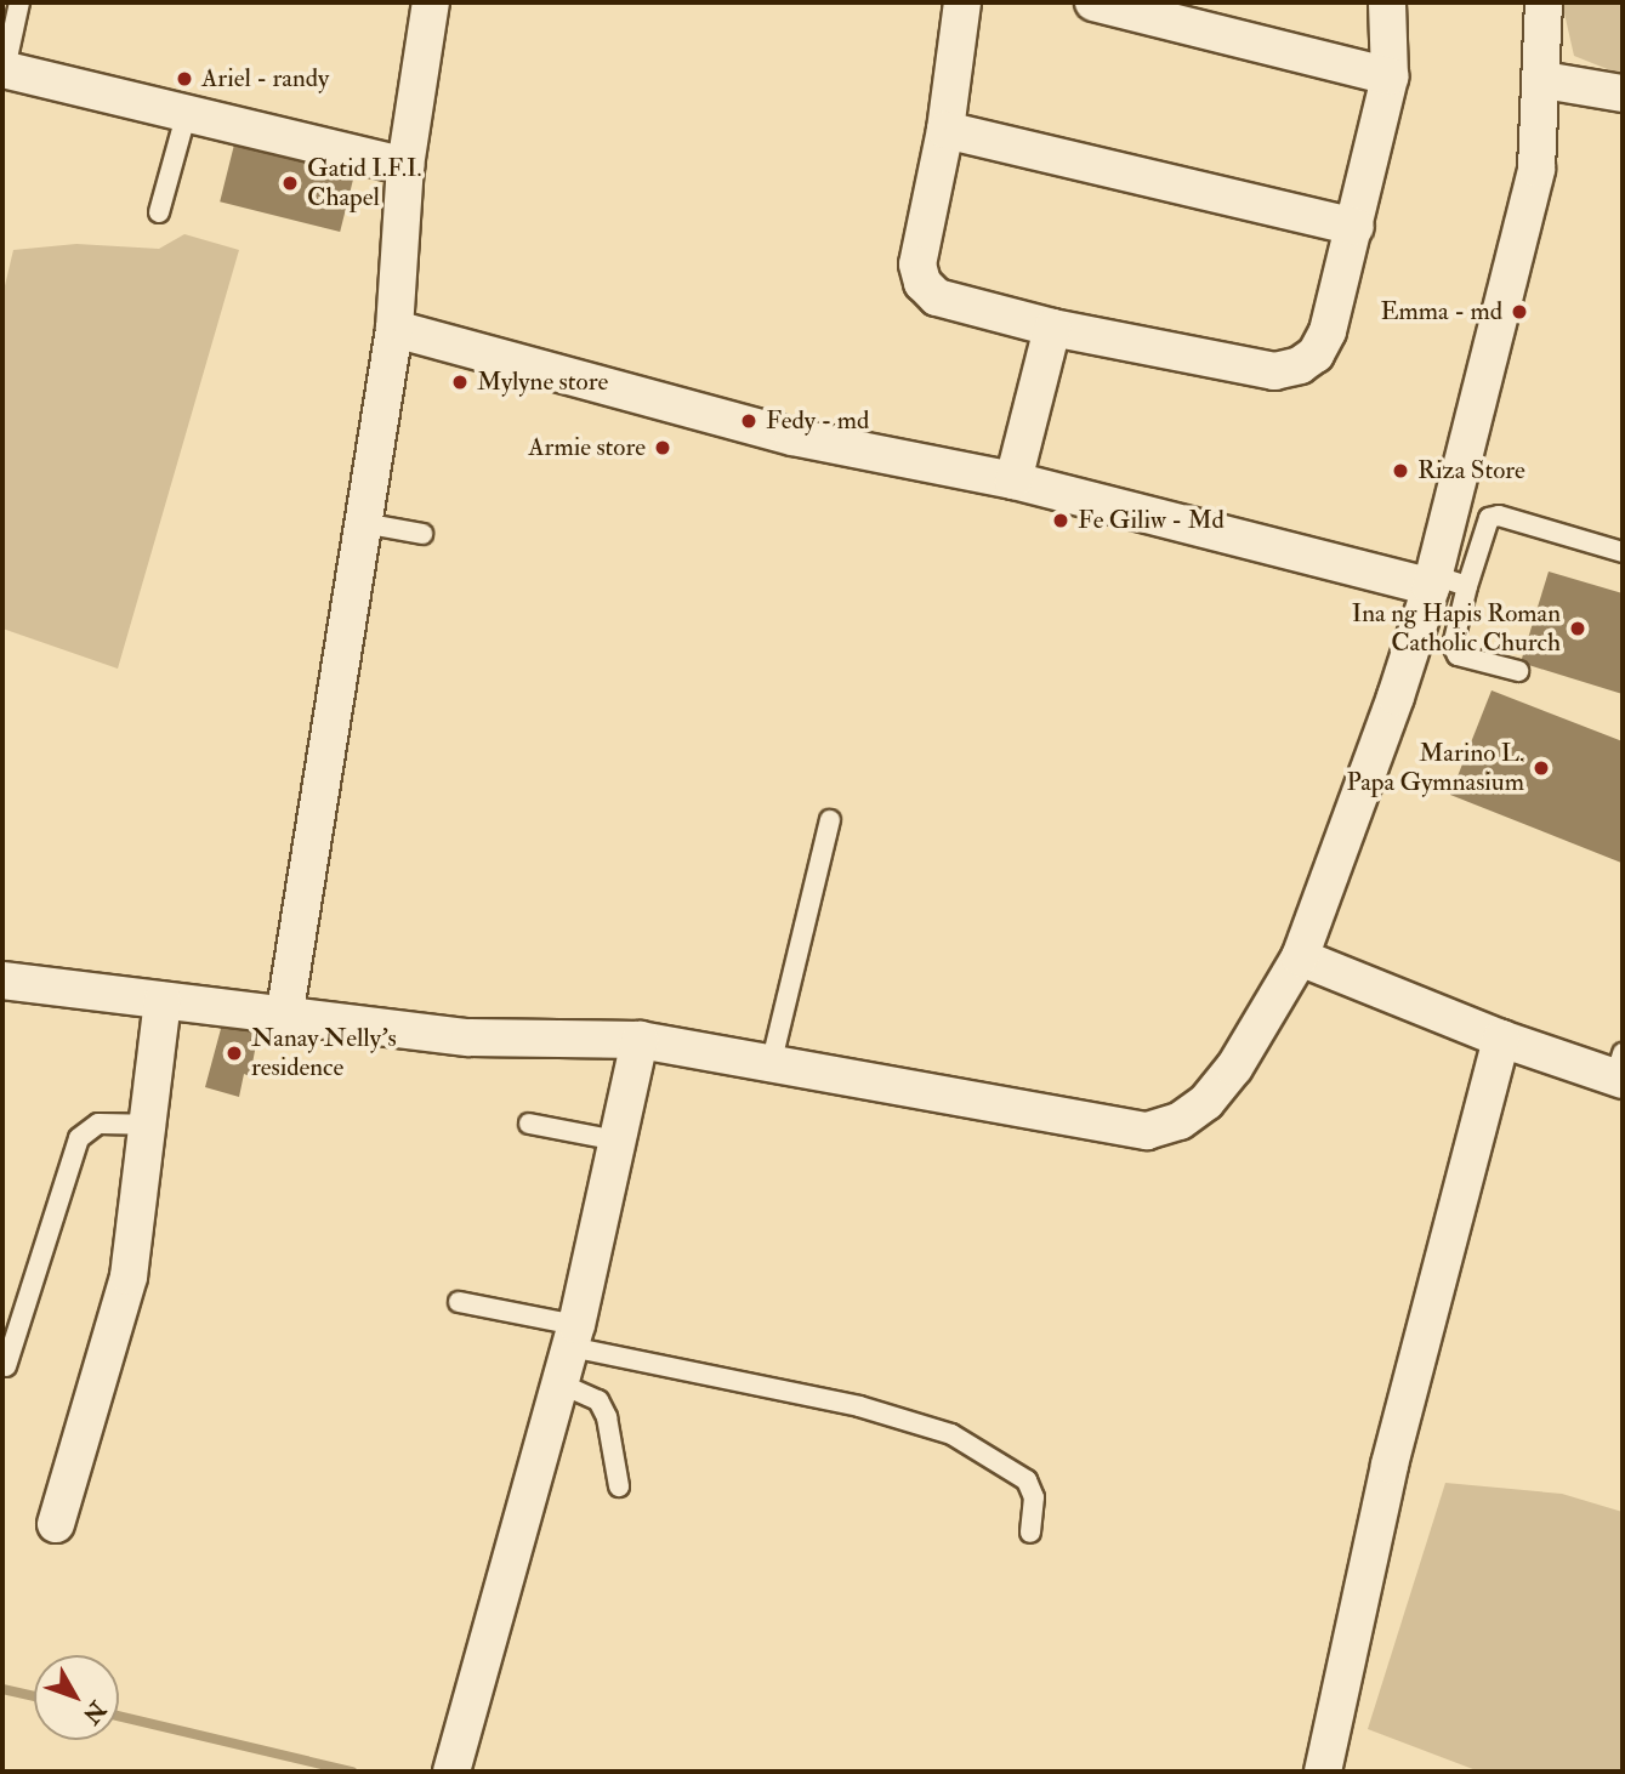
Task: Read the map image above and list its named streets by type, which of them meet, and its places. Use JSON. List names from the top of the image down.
{
  "places": [
    "Ariel - randy",
    "Gatid I.F.I. Chapel",
    "Emma - md",
    "Mylyne store",
    "Fedy - md",
    "Armie store",
    "Riza Store",
    "Fe Giliw - Md",
    "Ina ng Hapis Roman Catholic Church",
    "Marino L. Papa Gymnasium",
    "Nanay Nelly's residence"
  ],
  "north": "bottom right"
}
